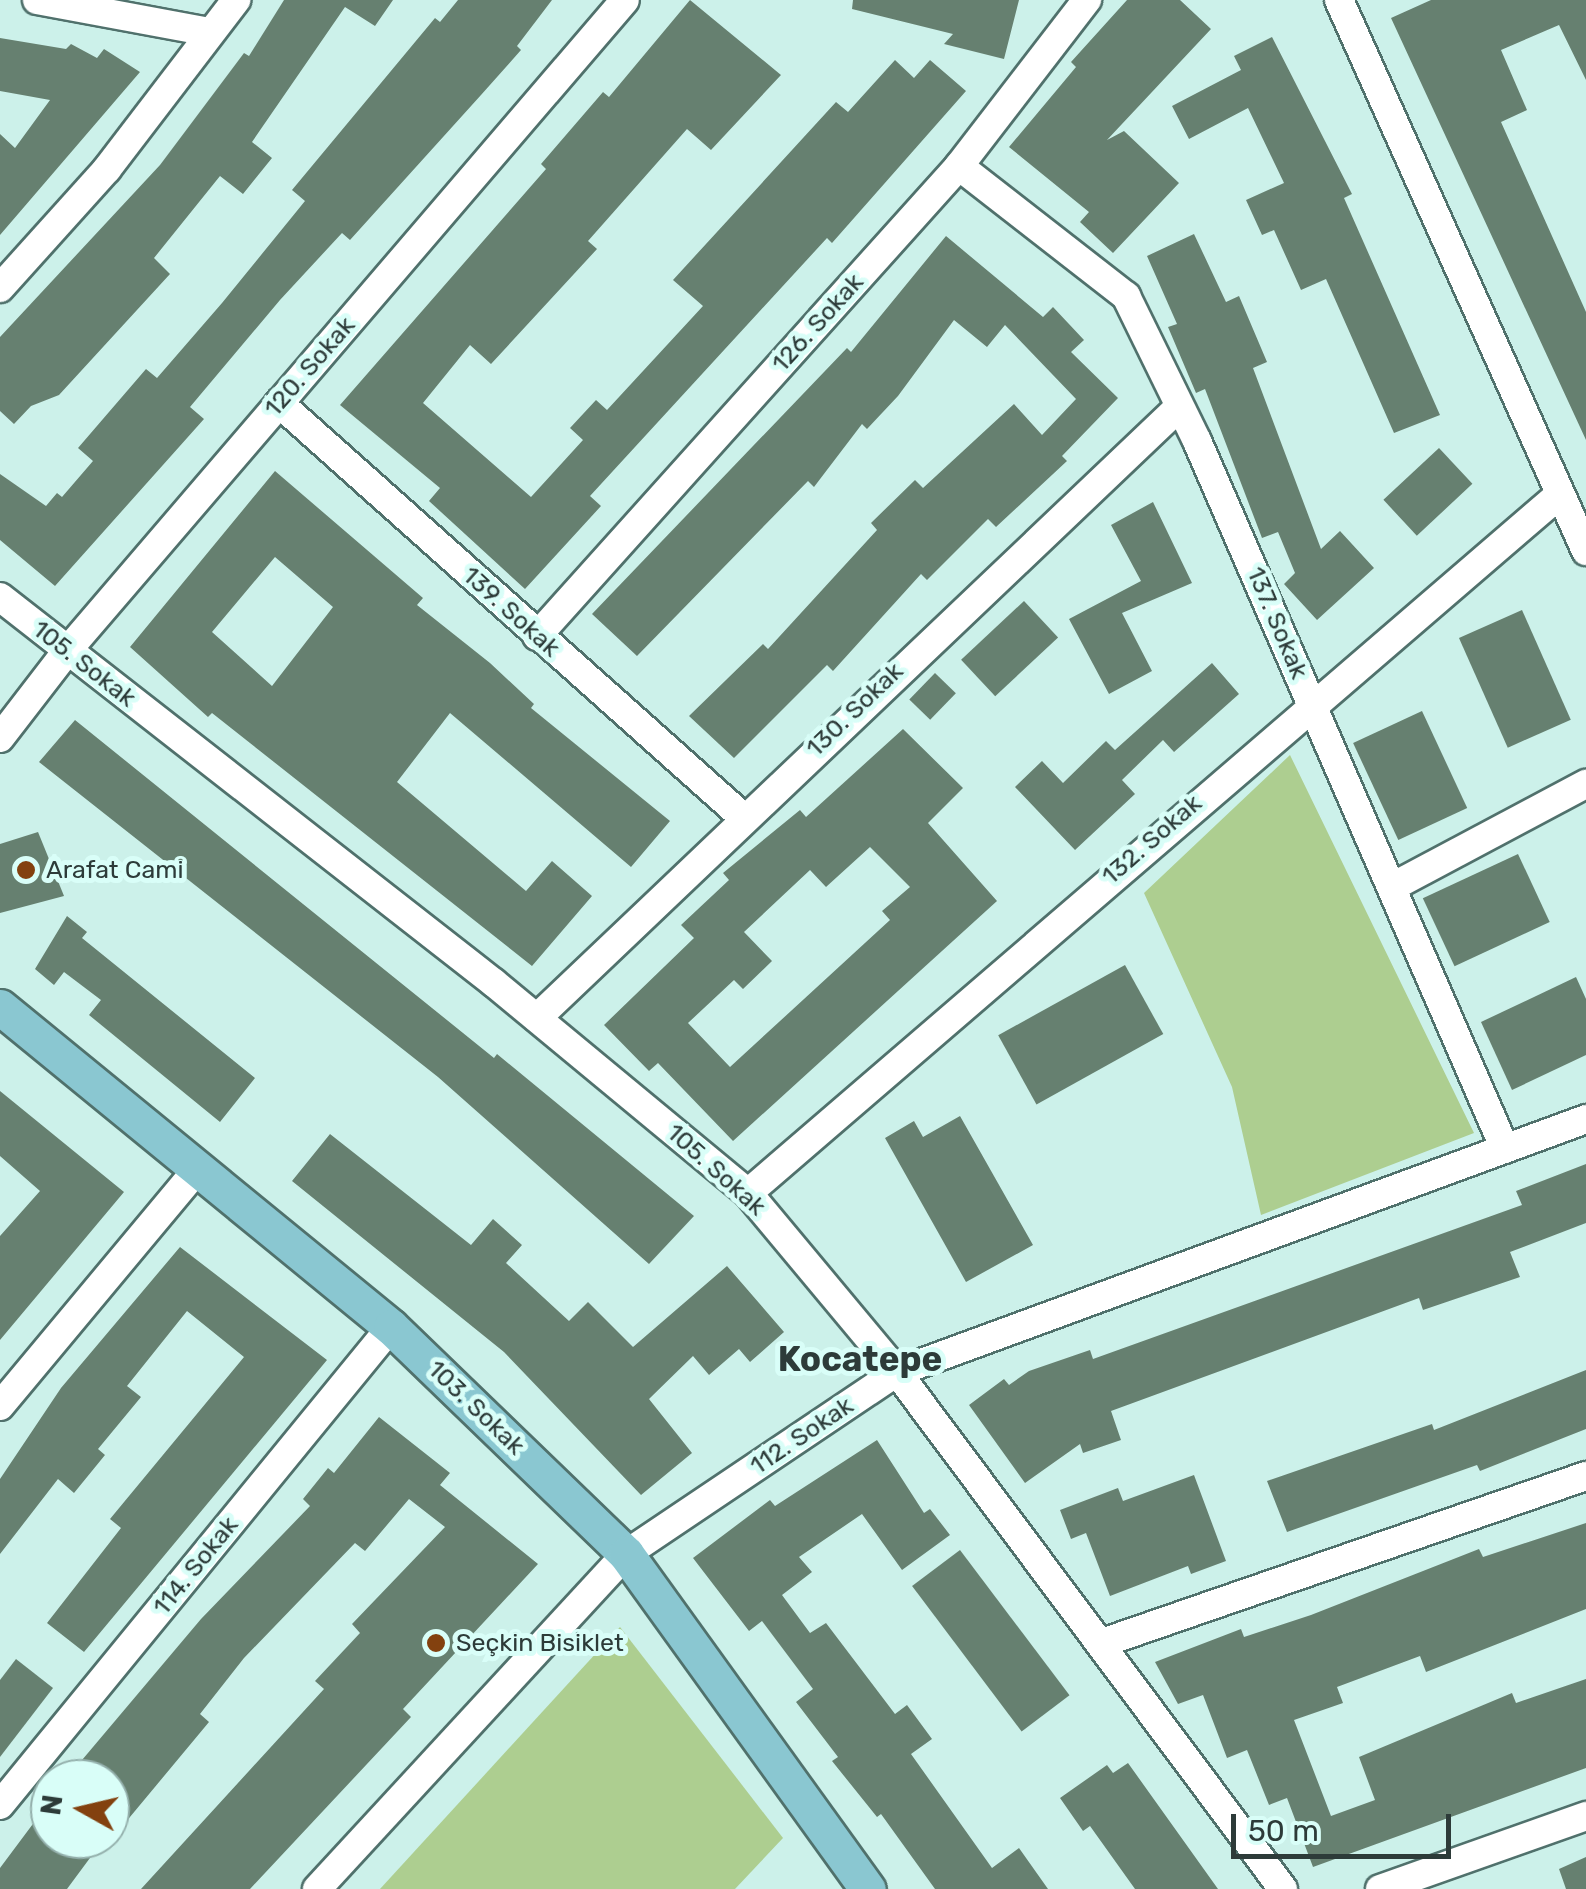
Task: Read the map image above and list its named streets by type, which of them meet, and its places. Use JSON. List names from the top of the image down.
{
  "streets": {
    "main road": ["103. Sokak"],
    "street": [
      "126. Sokak",
      "120. Sokak",
      "139. Sokak",
      "137. Sokak",
      "105. Sokak",
      "130. Sokak",
      "132. Sokak",
      "112. Sokak",
      "114. Sokak"
    ]
  },
  "crossings": [
    ["126. Sokak", "139. Sokak"],
    ["126. Sokak", "137. Sokak"],
    ["120. Sokak", "139. Sokak"],
    ["120. Sokak", "105. Sokak"],
    ["139. Sokak", "130. Sokak"],
    ["137. Sokak", "130. Sokak"],
    ["137. Sokak", "132. Sokak"],
    ["137. Sokak", "112. Sokak"],
    ["105. Sokak", "130. Sokak"],
    ["105. Sokak", "132. Sokak"],
    ["105. Sokak", "112. Sokak"],
    ["103. Sokak", "112. Sokak"],
    ["103. Sokak", "114. Sokak"]
  ],
  "districts": ["Kocatepe"],
  "places": ["Arafat Cami", "Seçkin Bisiklet"],
  "scale_bar": "50 m",
  "north": "left"
}
